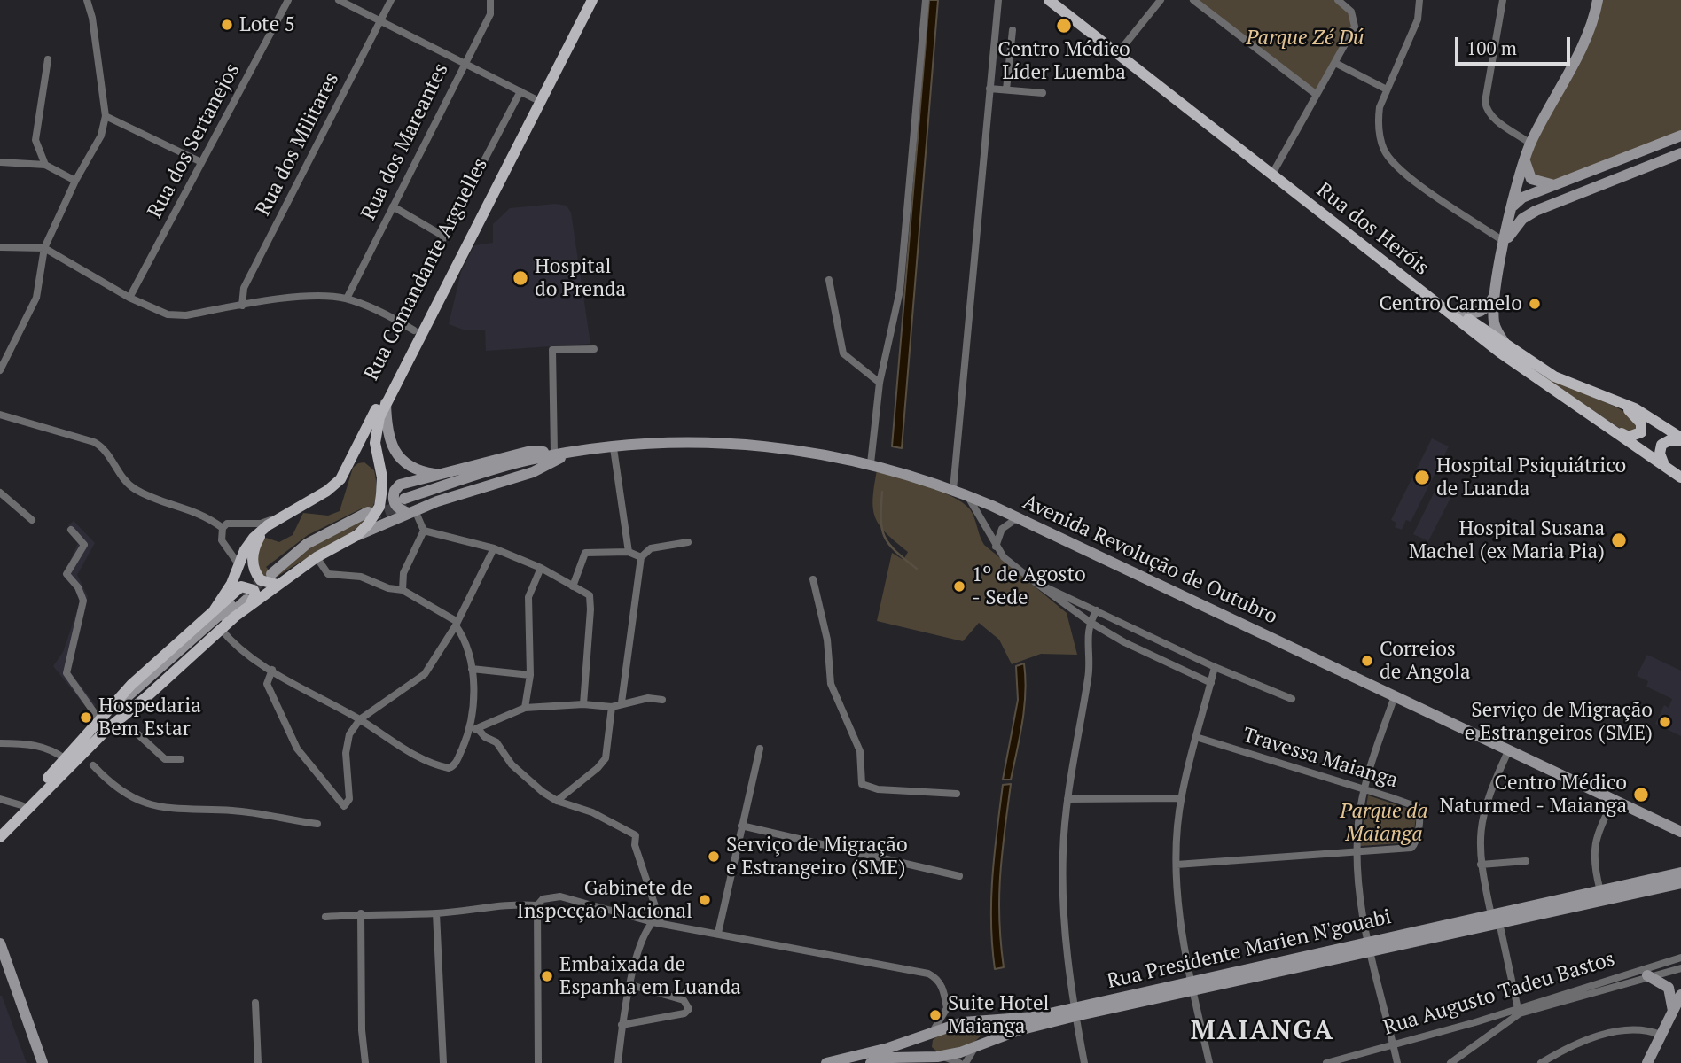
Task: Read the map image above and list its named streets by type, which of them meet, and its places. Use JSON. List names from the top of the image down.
{
  "streets": {
    "main road": ["Rua dos Heróis", "Rua Comandante Arguelles", "Avenida Revolução de Outubro"],
    "street": [
      "Rua dos Sertanejos",
      "Rua dos Mareantes",
      "Rua dos Militares",
      "Travessa Maianga",
      "Rua Presidente Marien N'gouabi",
      "Rua Augusto Tadeu Bastos"
    ]
  },
  "crossings": [
    ["Rua Comandante Arguelles", "Avenida Revolução de Outubro"]
  ],
  "districts": ["MAIANGA"],
  "parks": ["Parque Zé Dú", "Parque da Maianga"],
  "places": [
    "Lote 5",
    "Centro Médico Líder Luemba",
    "Hospital do Prenda",
    "Centro Carmelo",
    "Hospital Psiquiátrico de Luanda",
    "Hospital Susana Machel (ex Maria Pia)",
    "1º de Agosto - Sede",
    "Correios de Angola",
    "Hospedaria Bem Estar",
    "Serviço de Migração e Estrangeiros (SME)",
    "Centro Médico Naturmed - Maianga",
    "Serviço de Migração e Estrangeiro (SME)",
    "Gabinete de Inspecção Nacional",
    "Embaixada de Espanha em Luanda",
    "Suite Hotel Maianga"
  ],
  "scale_bar": "100 m"
}
